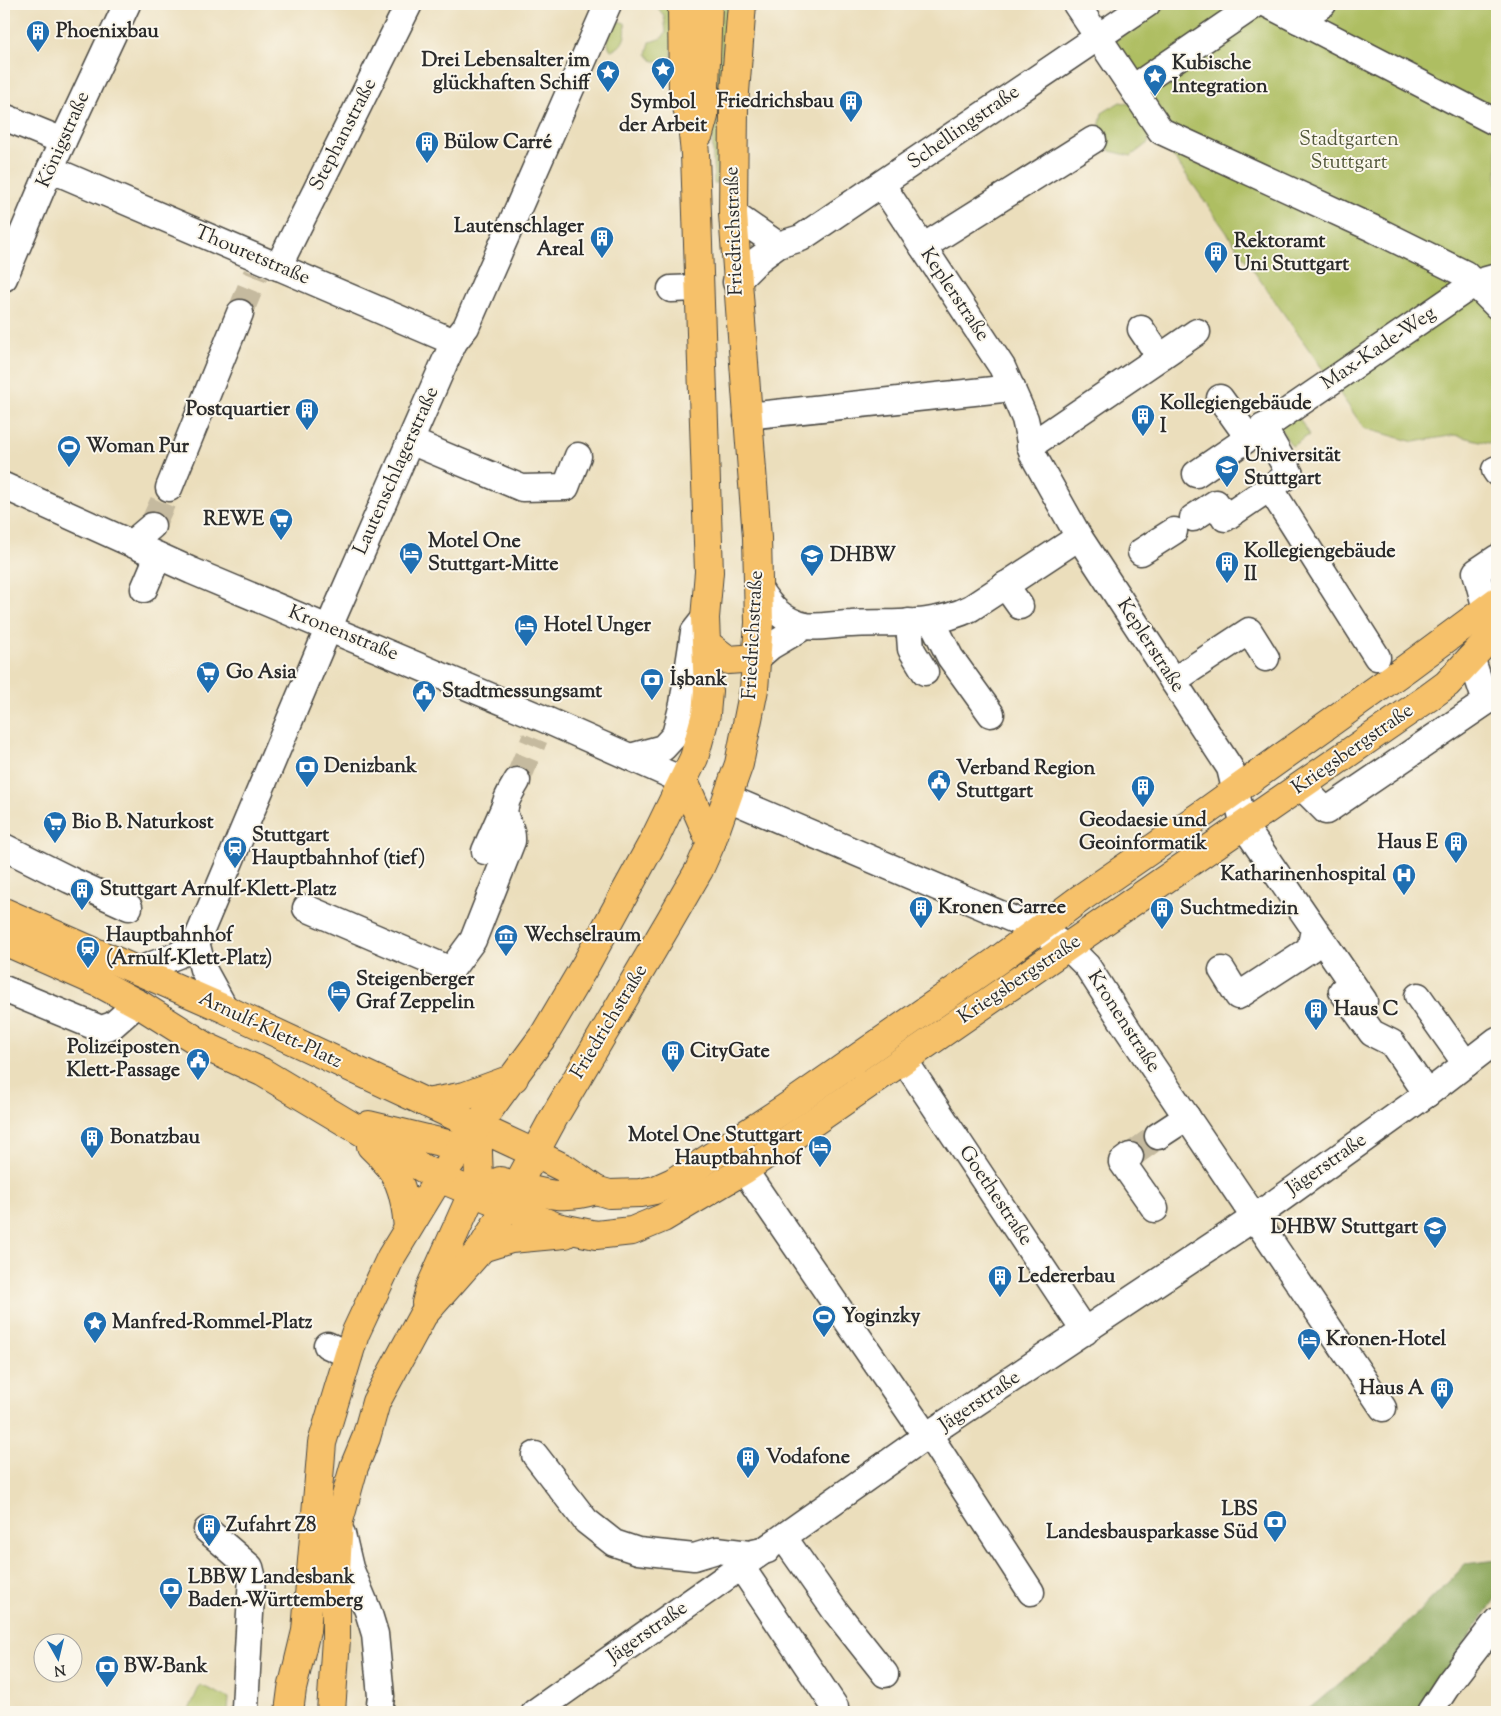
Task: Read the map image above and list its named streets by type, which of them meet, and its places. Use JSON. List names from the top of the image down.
{
  "streets": {
    "main road": ["Friedrichstraße", "Kriegsbergstraße", "Arnulf-Klett-Platz"],
    "street": [
      "Schellingstraße",
      "Stephanstraße",
      "Königstraße",
      "Thouretstraße",
      "Keplerstraße",
      "Max-Kade-Weg",
      "Lautenschlagerstraße",
      "Kronenstraße",
      "Jägerstraße",
      "Goethestraße"
    ]
  },
  "crossings": [
    ["Schellingstraße", "Friedrichstraße"],
    ["Schellingstraße", "Keplerstraße"],
    ["Stephanstraße", "Thouretstraße"],
    ["Königstraße", "Thouretstraße"],
    ["Friedrichstraße", "Kronenstraße"],
    ["Friedrichstraße", "Kriegsbergstraße"],
    ["Friedrichstraße", "Arnulf-Klett-Platz"],
    ["Thouretstraße", "Lautenschlagerstraße"],
    ["Keplerstraße", "Kriegsbergstraße"],
    ["Keplerstraße", "Jägerstraße"],
    ["Lautenschlagerstraße", "Kronenstraße"],
    ["Kronenstraße", "Kriegsbergstraße"],
    ["Kronenstraße", "Jägerstraße"],
    ["Kriegsbergstraße", "Arnulf-Klett-Platz"],
    ["Kriegsbergstraße", "Goethestraße"],
    ["Jägerstraße", "Goethestraße"]
  ],
  "parks": ["Stadtgarten Stuttgart"],
  "places": {
    "building": [
      "Phoenixbau",
      "Friedrichsbau",
      "Bülow Carré",
      "Lautenschlager Areal",
      "Rektoramt Uni Stuttgart",
      "Postquartier",
      "Kollegiengebäude I",
      "Kollegiengebäude II",
      "Geodaesie und Geoinformatik",
      "Haus E",
      "Stuttgart Arnulf-Klett-Platz",
      "Kronen Carree",
      "Suchtmedizin",
      "Haus C",
      "CityGate",
      "Bonatzbau",
      "Ledererbau",
      "Haus A",
      "Vodafone",
      "Zufahrt Z8"
    ],
    "place": [
      "Symbol der Arbeit",
      "Drei Lebensalter im glückhaften Schiff",
      "Kubische Integration",
      "Manfred-Rommel-Platz"
    ],
    "sports": ["Woman Pur", "Yoginzky"],
    "school or university": ["Universität Stuttgart", "DHBW", "DHBW Stuttgart"],
    "supermarket": ["REWE", "Go Asia", "Bio B. Naturkost"],
    "hotel": [
      "Motel One Stuttgart-Mitte",
      "Hotel Unger",
      "Steigenberger Graf Zeppelin",
      "Motel One Stuttgart Hauptbahnhof",
      "Kronen-Hotel"
    ],
    "bank": [
      "İşbank",
      "Denizbank",
      "LBS Landesbausparkasse Süd",
      "LBBW Landesbank Baden-Württemberg",
      "BW-Bank"
    ],
    "public building": ["Stadtmessungsamt", "Verband Region Stuttgart", "Polizeiposten Klett-Passage"],
    "station": ["Stuttgart Hauptbahnhof (tief)", "Hauptbahnhof (Arnulf-Klett-Platz)"],
    "hospital": ["Katharinenhospital"],
    "museum": ["Wechselraum"]
  },
  "north": "bottom"
}
